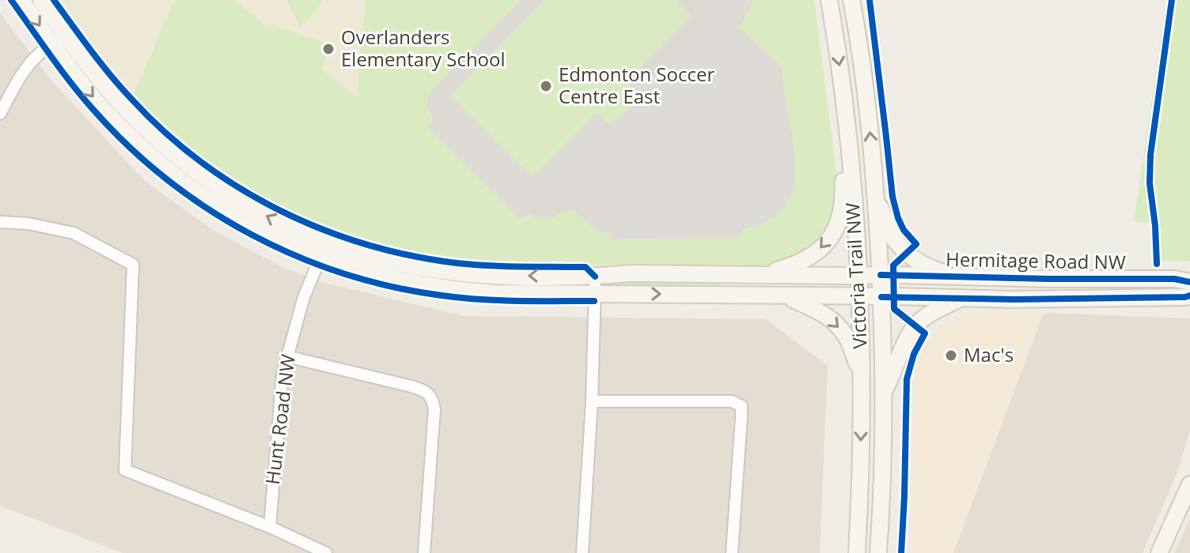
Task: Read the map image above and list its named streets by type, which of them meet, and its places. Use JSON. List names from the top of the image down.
{
  "streets": {
    "street": ["Hermitage Road NW", "Victoria Trail NW", "Hunt Road NW"]
  },
  "crossings": [
    ["Hermitage Road NW", "Victoria Trail NW"],
    ["Hermitage Road NW", "Hunt Road NW"]
  ],
  "places": ["Overlanders Elementary School", "Edmonton Soccer Centre East", "Mac's"]
}
